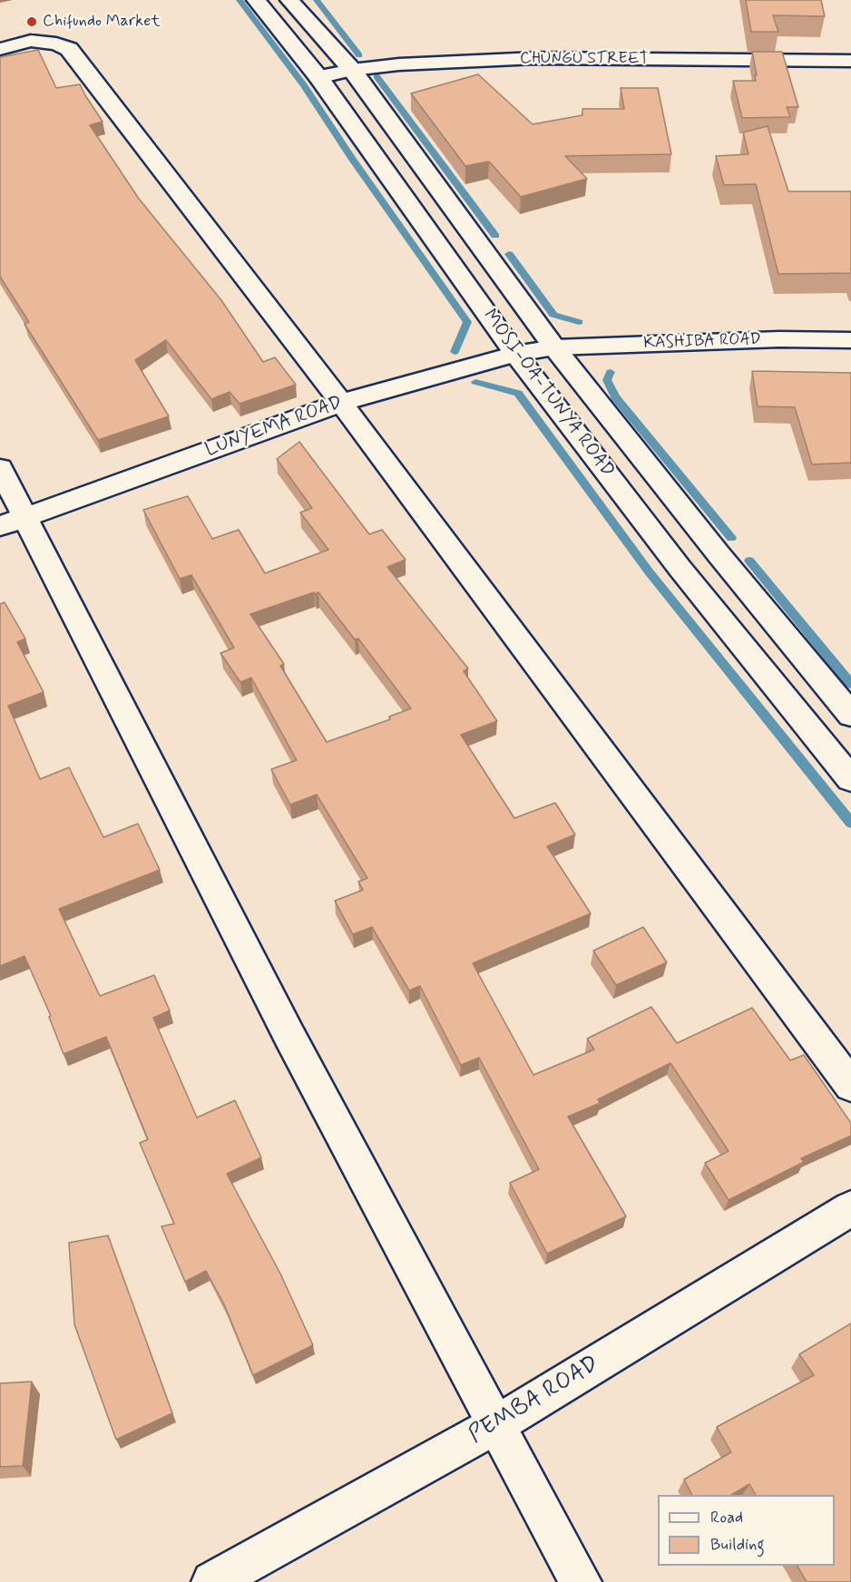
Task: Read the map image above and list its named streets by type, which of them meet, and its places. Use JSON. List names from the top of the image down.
{
  "streets": {
    "street": [
      "CHUNGU STREET",
      "KASHIBA ROAD",
      "MOSI-OA-TUNYA ROAD",
      "LUNYEMA ROAD",
      "PEMBA ROAD"
    ]
  },
  "crossings": [
    ["CHUNGU STREET", "MOSI-OA-TUNYA ROAD"],
    ["KASHIBA ROAD", "MOSI-OA-TUNYA ROAD"],
    ["KASHIBA ROAD", "LUNYEMA ROAD"],
    ["MOSI-OA-TUNYA ROAD", "LUNYEMA ROAD"]
  ],
  "places": ["Chifundo Market"],
  "legend": ["Road", "Building"]
}
